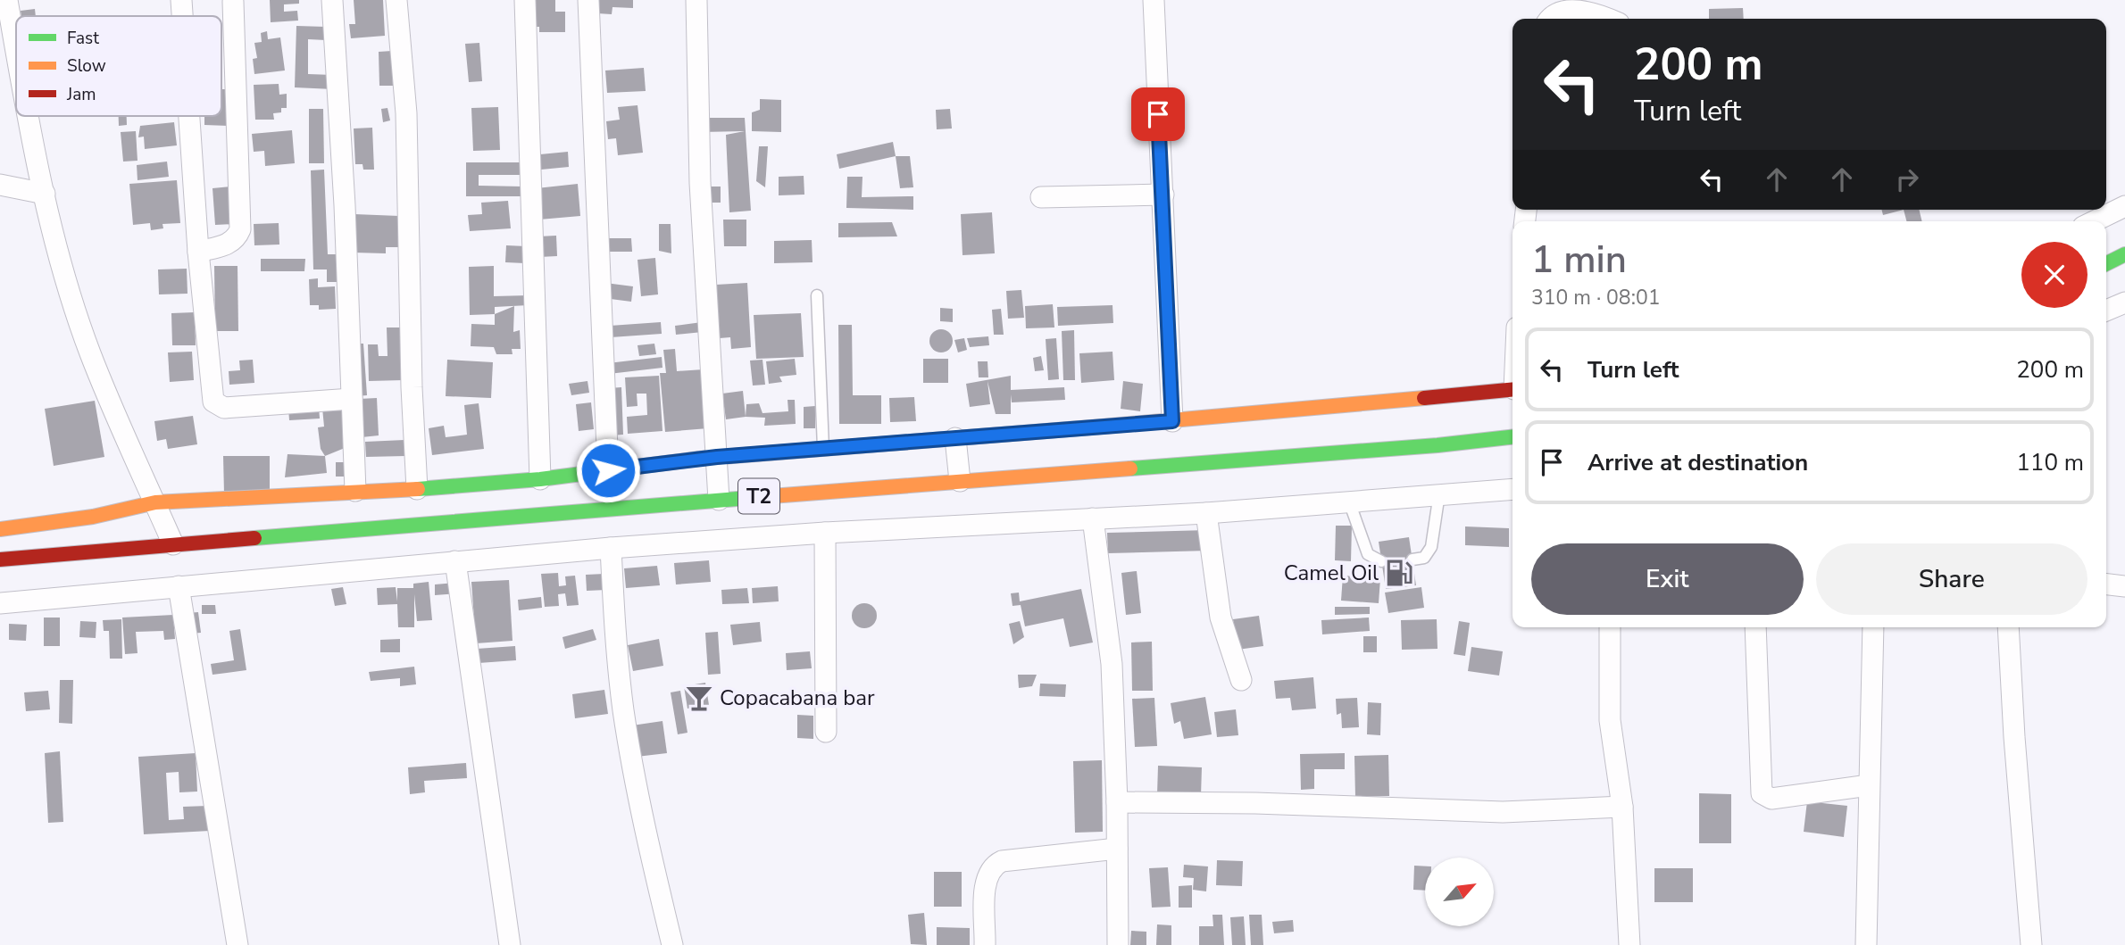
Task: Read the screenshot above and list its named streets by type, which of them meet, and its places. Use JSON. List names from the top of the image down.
{
  "streets": {
    "main road": ["T2"]
  },
  "places": {
    "fuel station": ["Camel Oil"],
    "bar": ["Copacabana bar"]
  },
  "legend": ["Fast", "Slow", "Jam"],
  "north": "top right",
  "page": {
    "turn": ["200 m", "Turn left"],
    "heading": ["1 min", "310 m · 08:01"],
    "list": [
      {
        "name": "Turn left",
        "value": "200 m"
      },
      {
        "name": "Arrive at destination",
        "value": "110 m"
      }
    ],
    "buttons": ["Exit", "Share"]
  }
}
